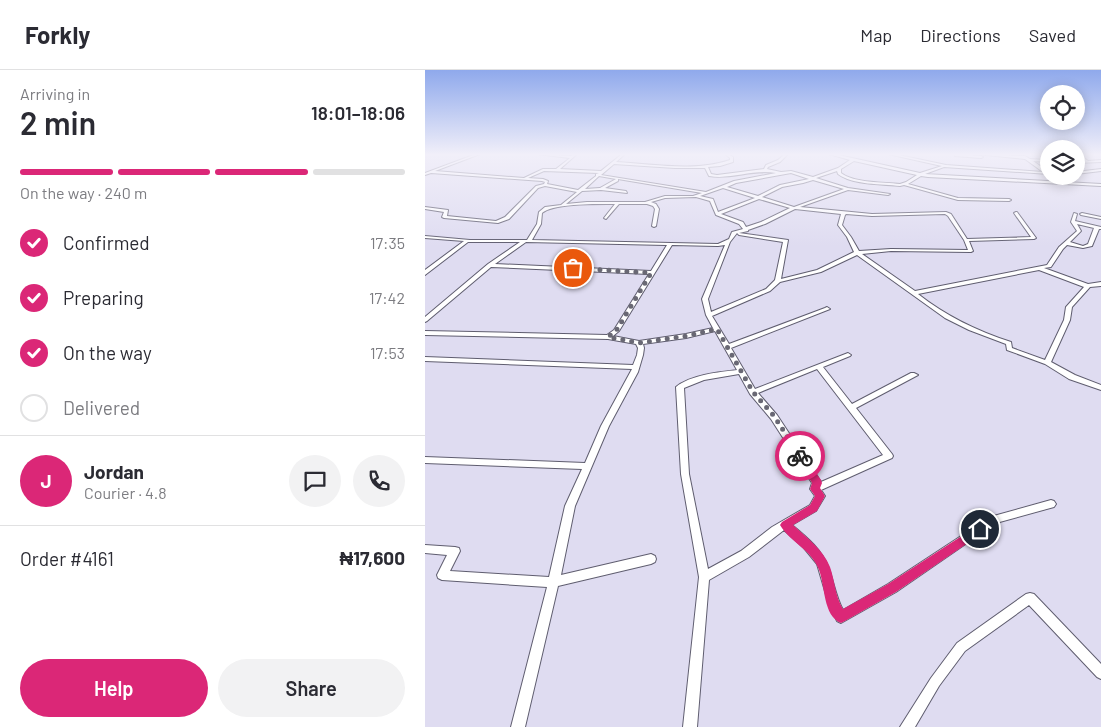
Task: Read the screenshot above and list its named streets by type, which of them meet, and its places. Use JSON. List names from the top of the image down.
{
  "page": {
    "header": "Forkly",
    "nav": ["Map", "Directions", "Saved"],
    "heading": ["2 min", "Arriving in", "18:01–18:06"],
    "panel": [
      "Jordan",
      "Courier · 4.8",
      "Order #4161",
      "₦17,600"
    ],
    "bar": "On the way · 240 m",
    "list": [
      ["Confirmed", "17:35"],
      ["Preparing", "17:42"],
      ["On the way", "17:53"],
      "Delivered"
    ],
    "round": "J",
    "buttons": ["Help", "Share"]
  }
}
